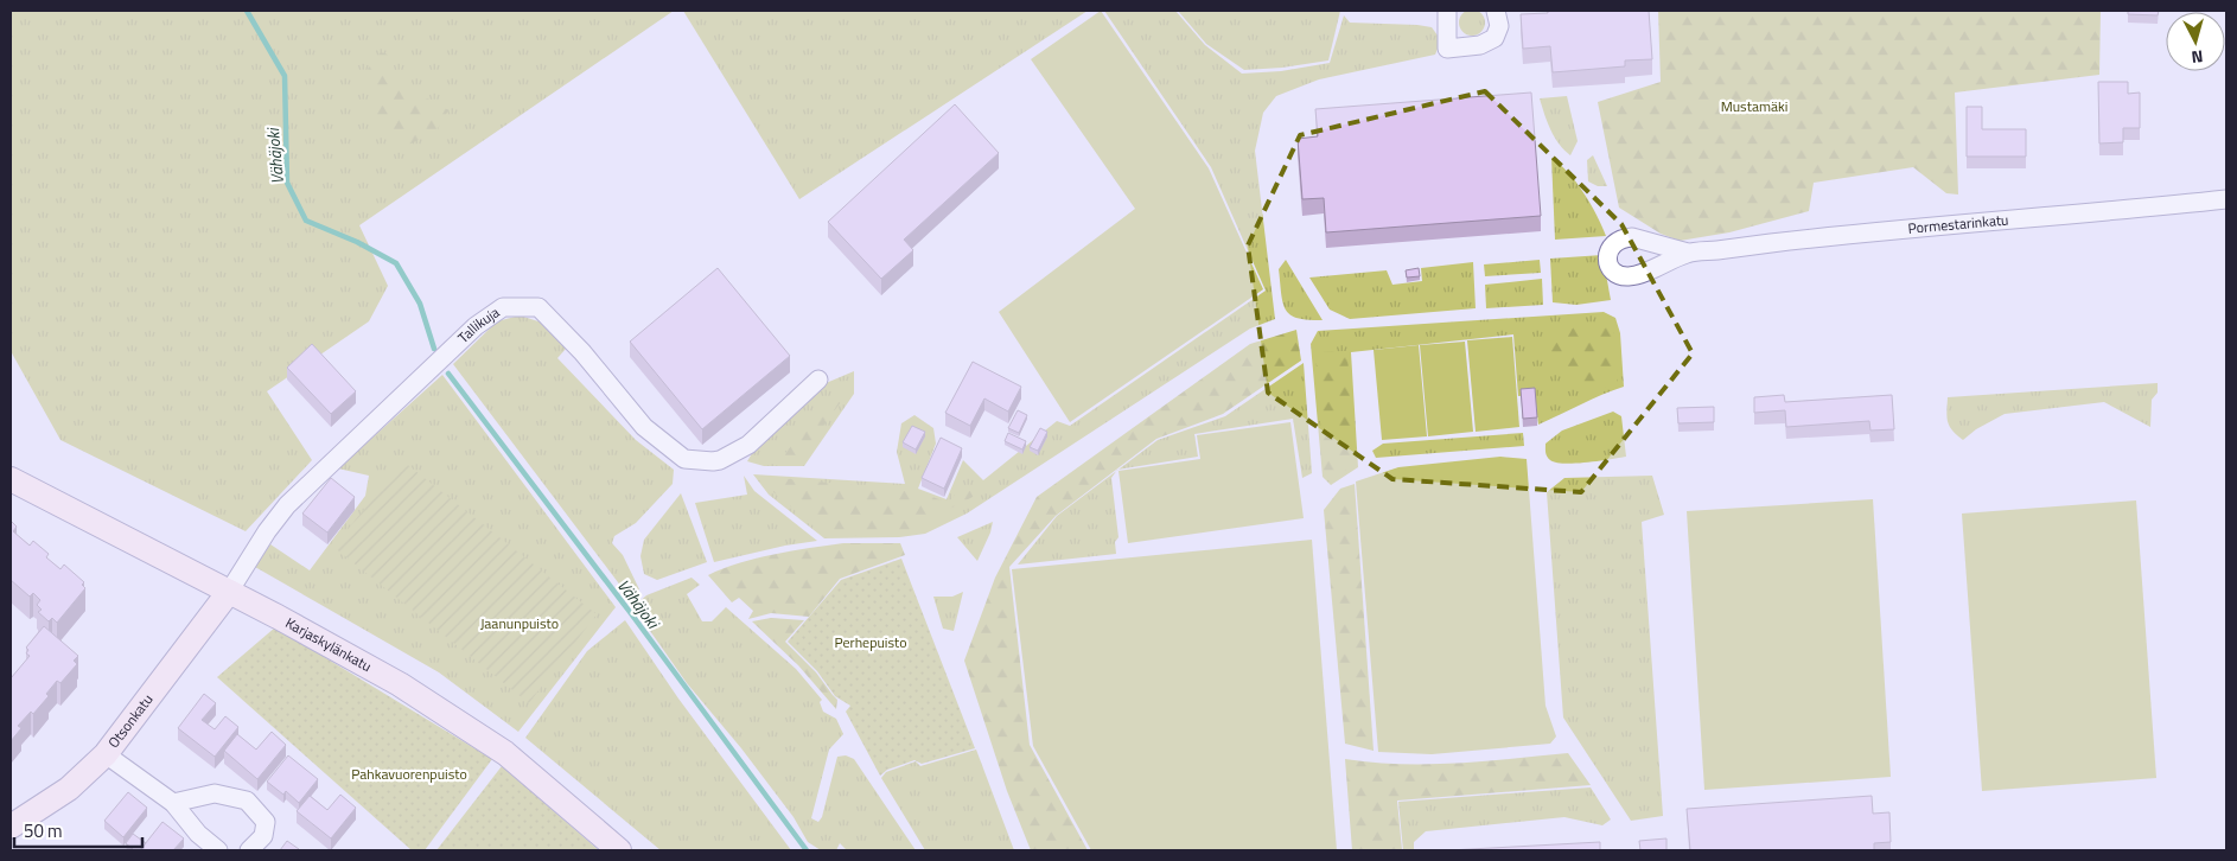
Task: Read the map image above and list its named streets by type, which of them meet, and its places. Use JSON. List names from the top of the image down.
{
  "streets": {
    "street": [
      "Pormestarinkatu",
      "Tallikuja",
      "Karjaskylänkatu",
      "Otsonkatu"
    ]
  },
  "crossings": [
    ["Tallikuja", "Karjaskylänkatu"],
    ["Tallikuja", "Otsonkatu"],
    ["Karjaskylänkatu", "Otsonkatu"]
  ],
  "water": ["Vähäjoki"],
  "parks": [
    "Mustamäki",
    "Jaanunpuisto",
    "Perhepuisto",
    "Pahkavuorenpuisto"
  ],
  "scale_bar": "50 m",
  "north": "bottom"
}
